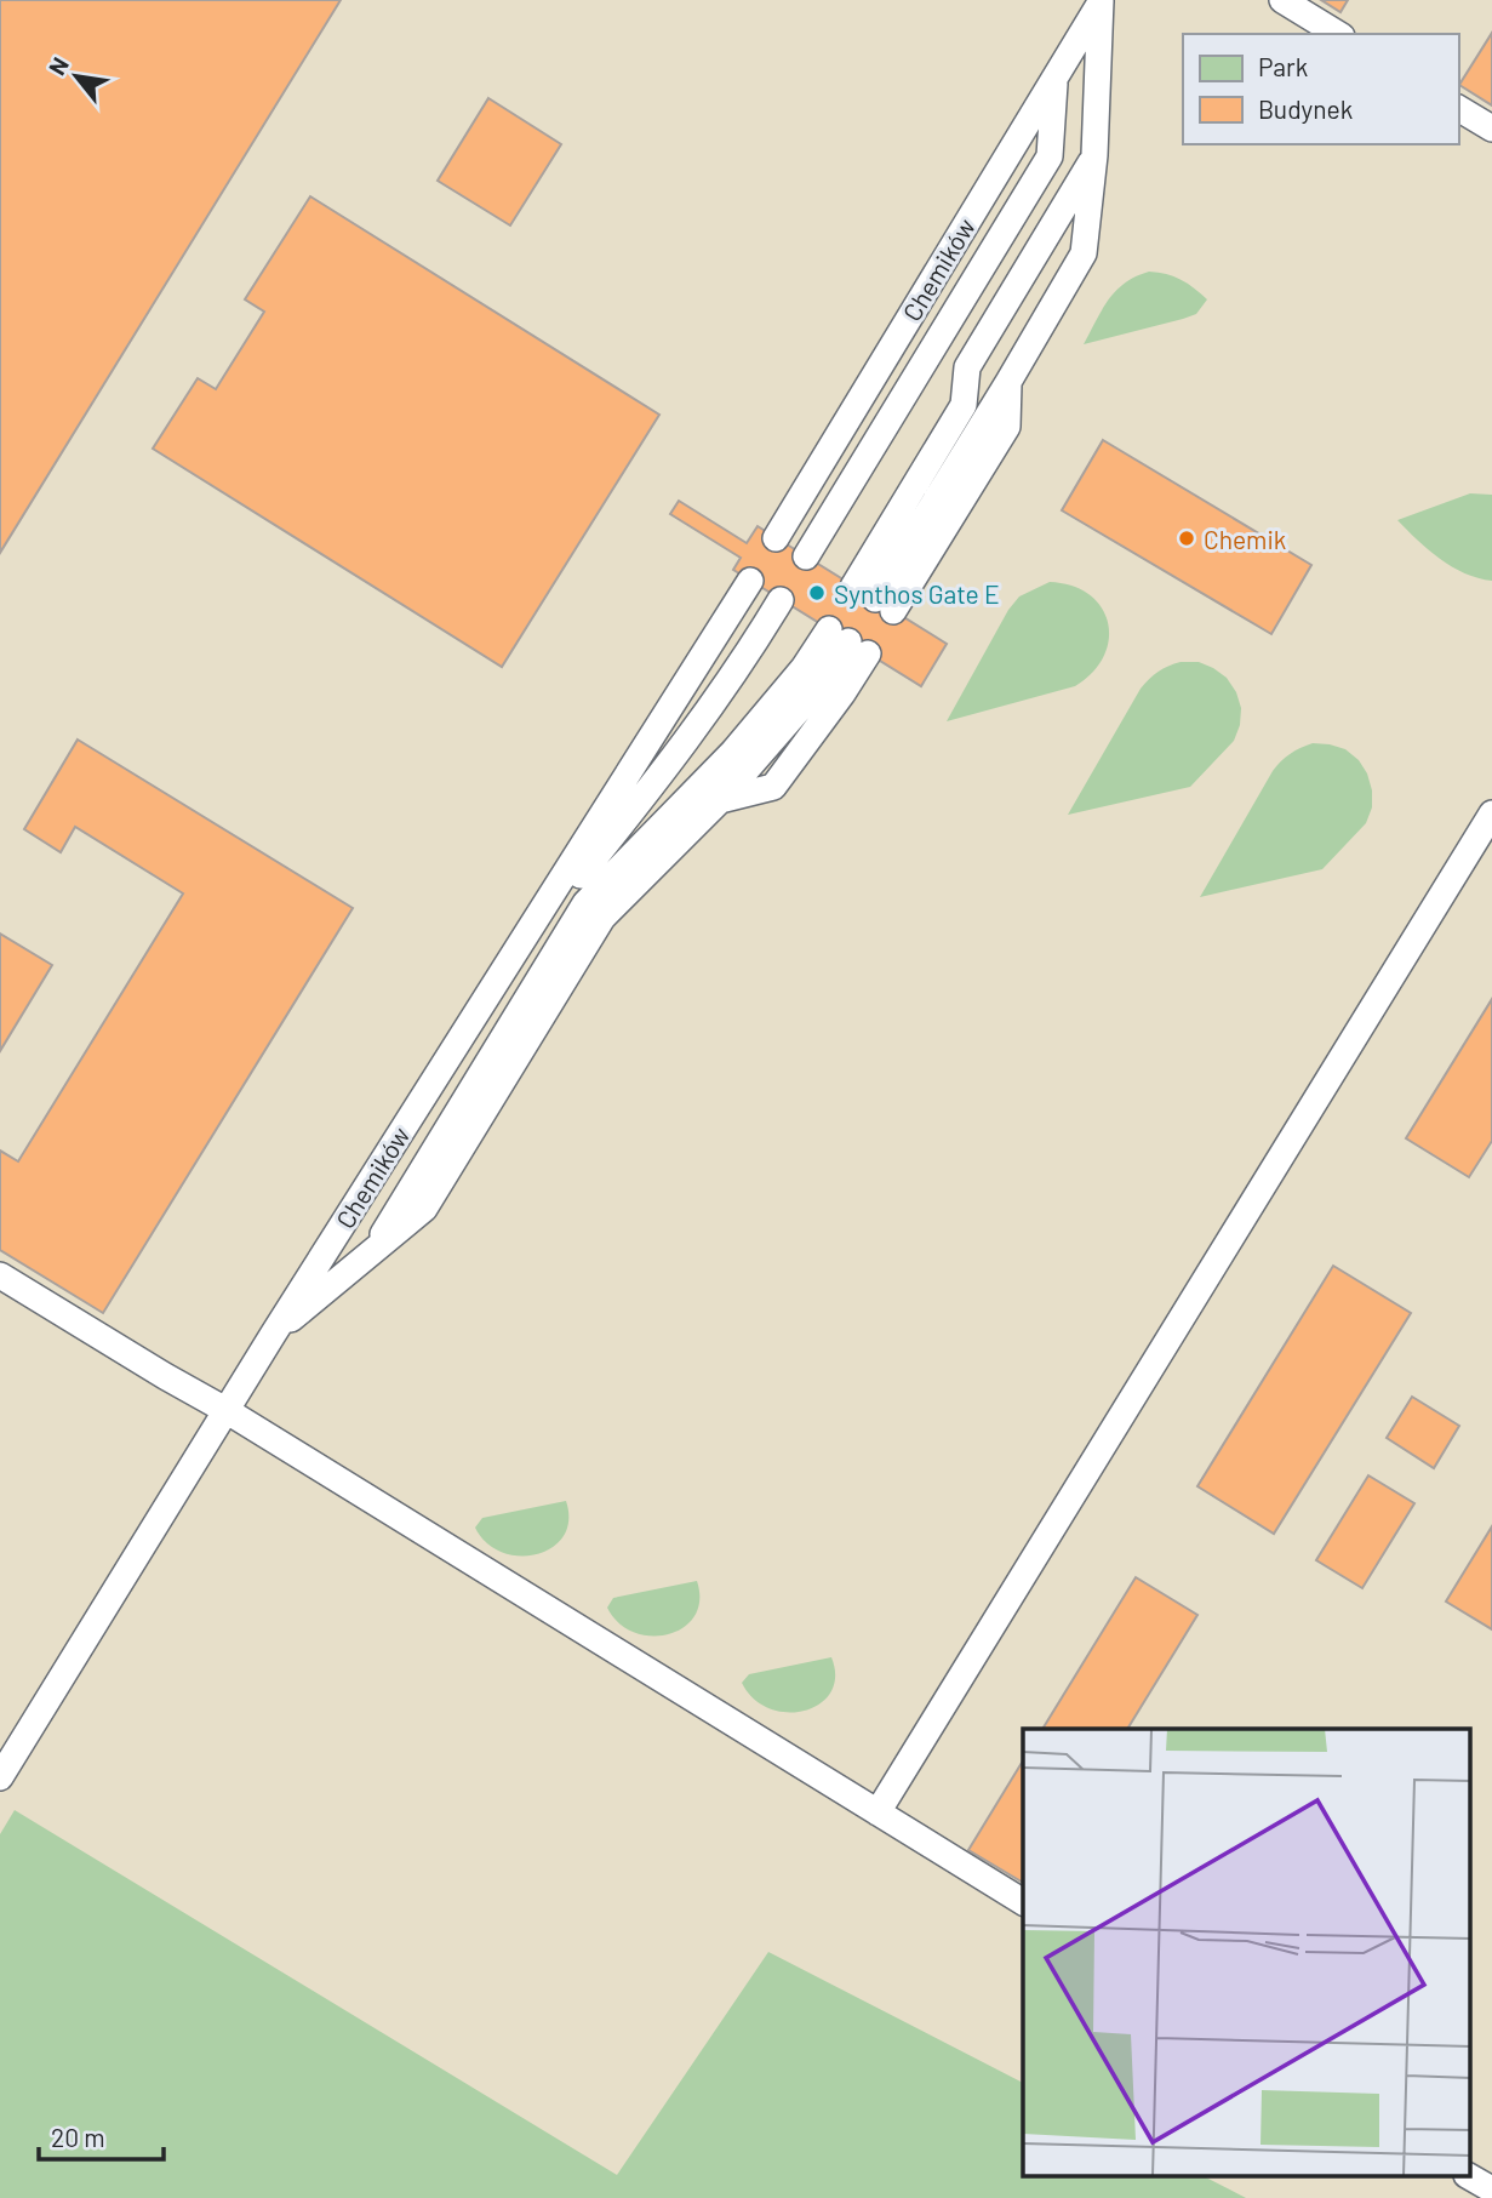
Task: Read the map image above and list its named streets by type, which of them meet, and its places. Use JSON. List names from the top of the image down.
{
  "streets": {
    "lane": ["Chemików"]
  },
  "places": ["Chemik", "Synthos Gate E"],
  "legend": ["Park", "Budynek"],
  "scale_bar": "20 m",
  "north": "top left"
}
